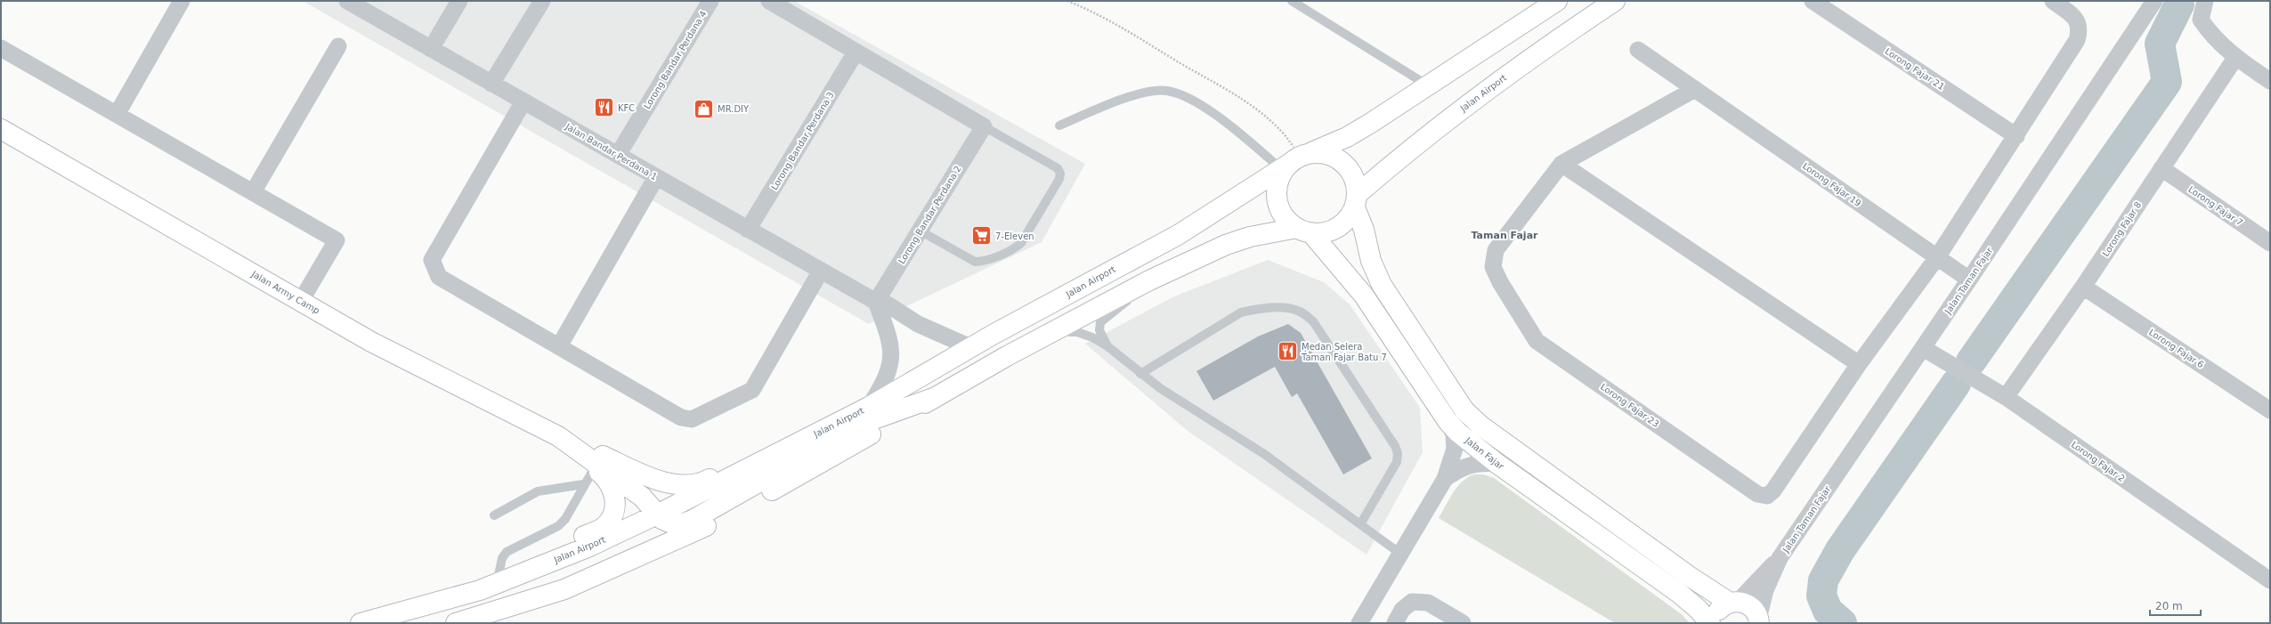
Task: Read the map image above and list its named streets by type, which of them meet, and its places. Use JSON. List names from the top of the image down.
{
  "streets": {
    "main road": ["Jalan Airport", "Jalan Army Camp", "Jalan Fajar"],
    "street": [
      "Lorong Bandar Perdana 4",
      "Lorong Fajar 21",
      "Lorong Bandar Perdana 3",
      "Jalan Bandar Perdana 1",
      "Lorong Fajar 19",
      "Lorong Fajar 7",
      "Lorong Bandar Perdana 2",
      "Lorong Fajar 8",
      "Jalan Taman Fajar",
      "Lorong Fajar 6",
      "Lorong Fajar 23",
      "Lorong Fajar 2"
    ]
  },
  "crossings": [
    ["Lorong Bandar Perdana 4", "Jalan Bandar Perdana 1"],
    ["Jalan Airport", "Jalan Bandar Perdana 1"],
    ["Jalan Airport", "Jalan Fajar"],
    ["Lorong Bandar Perdana 3", "Jalan Bandar Perdana 1"],
    ["Jalan Bandar Perdana 1", "Lorong Bandar Perdana 2"],
    ["Lorong Fajar 19", "Jalan Taman Fajar"],
    ["Lorong Fajar 7", "Lorong Fajar 8"],
    ["Lorong Fajar 8", "Lorong Fajar 6"],
    ["Lorong Fajar 8", "Lorong Fajar 2"],
    ["Jalan Taman Fajar", "Lorong Fajar 2"]
  ],
  "districts": ["Taman Fajar"],
  "places": {
    "restaurant": ["KFC", "Medan Selera Taman Fajar Batu 7"],
    "shop": ["MR.DIY"],
    "supermarket": ["7-Eleven"]
  },
  "scale_bar": "20 m"
}
